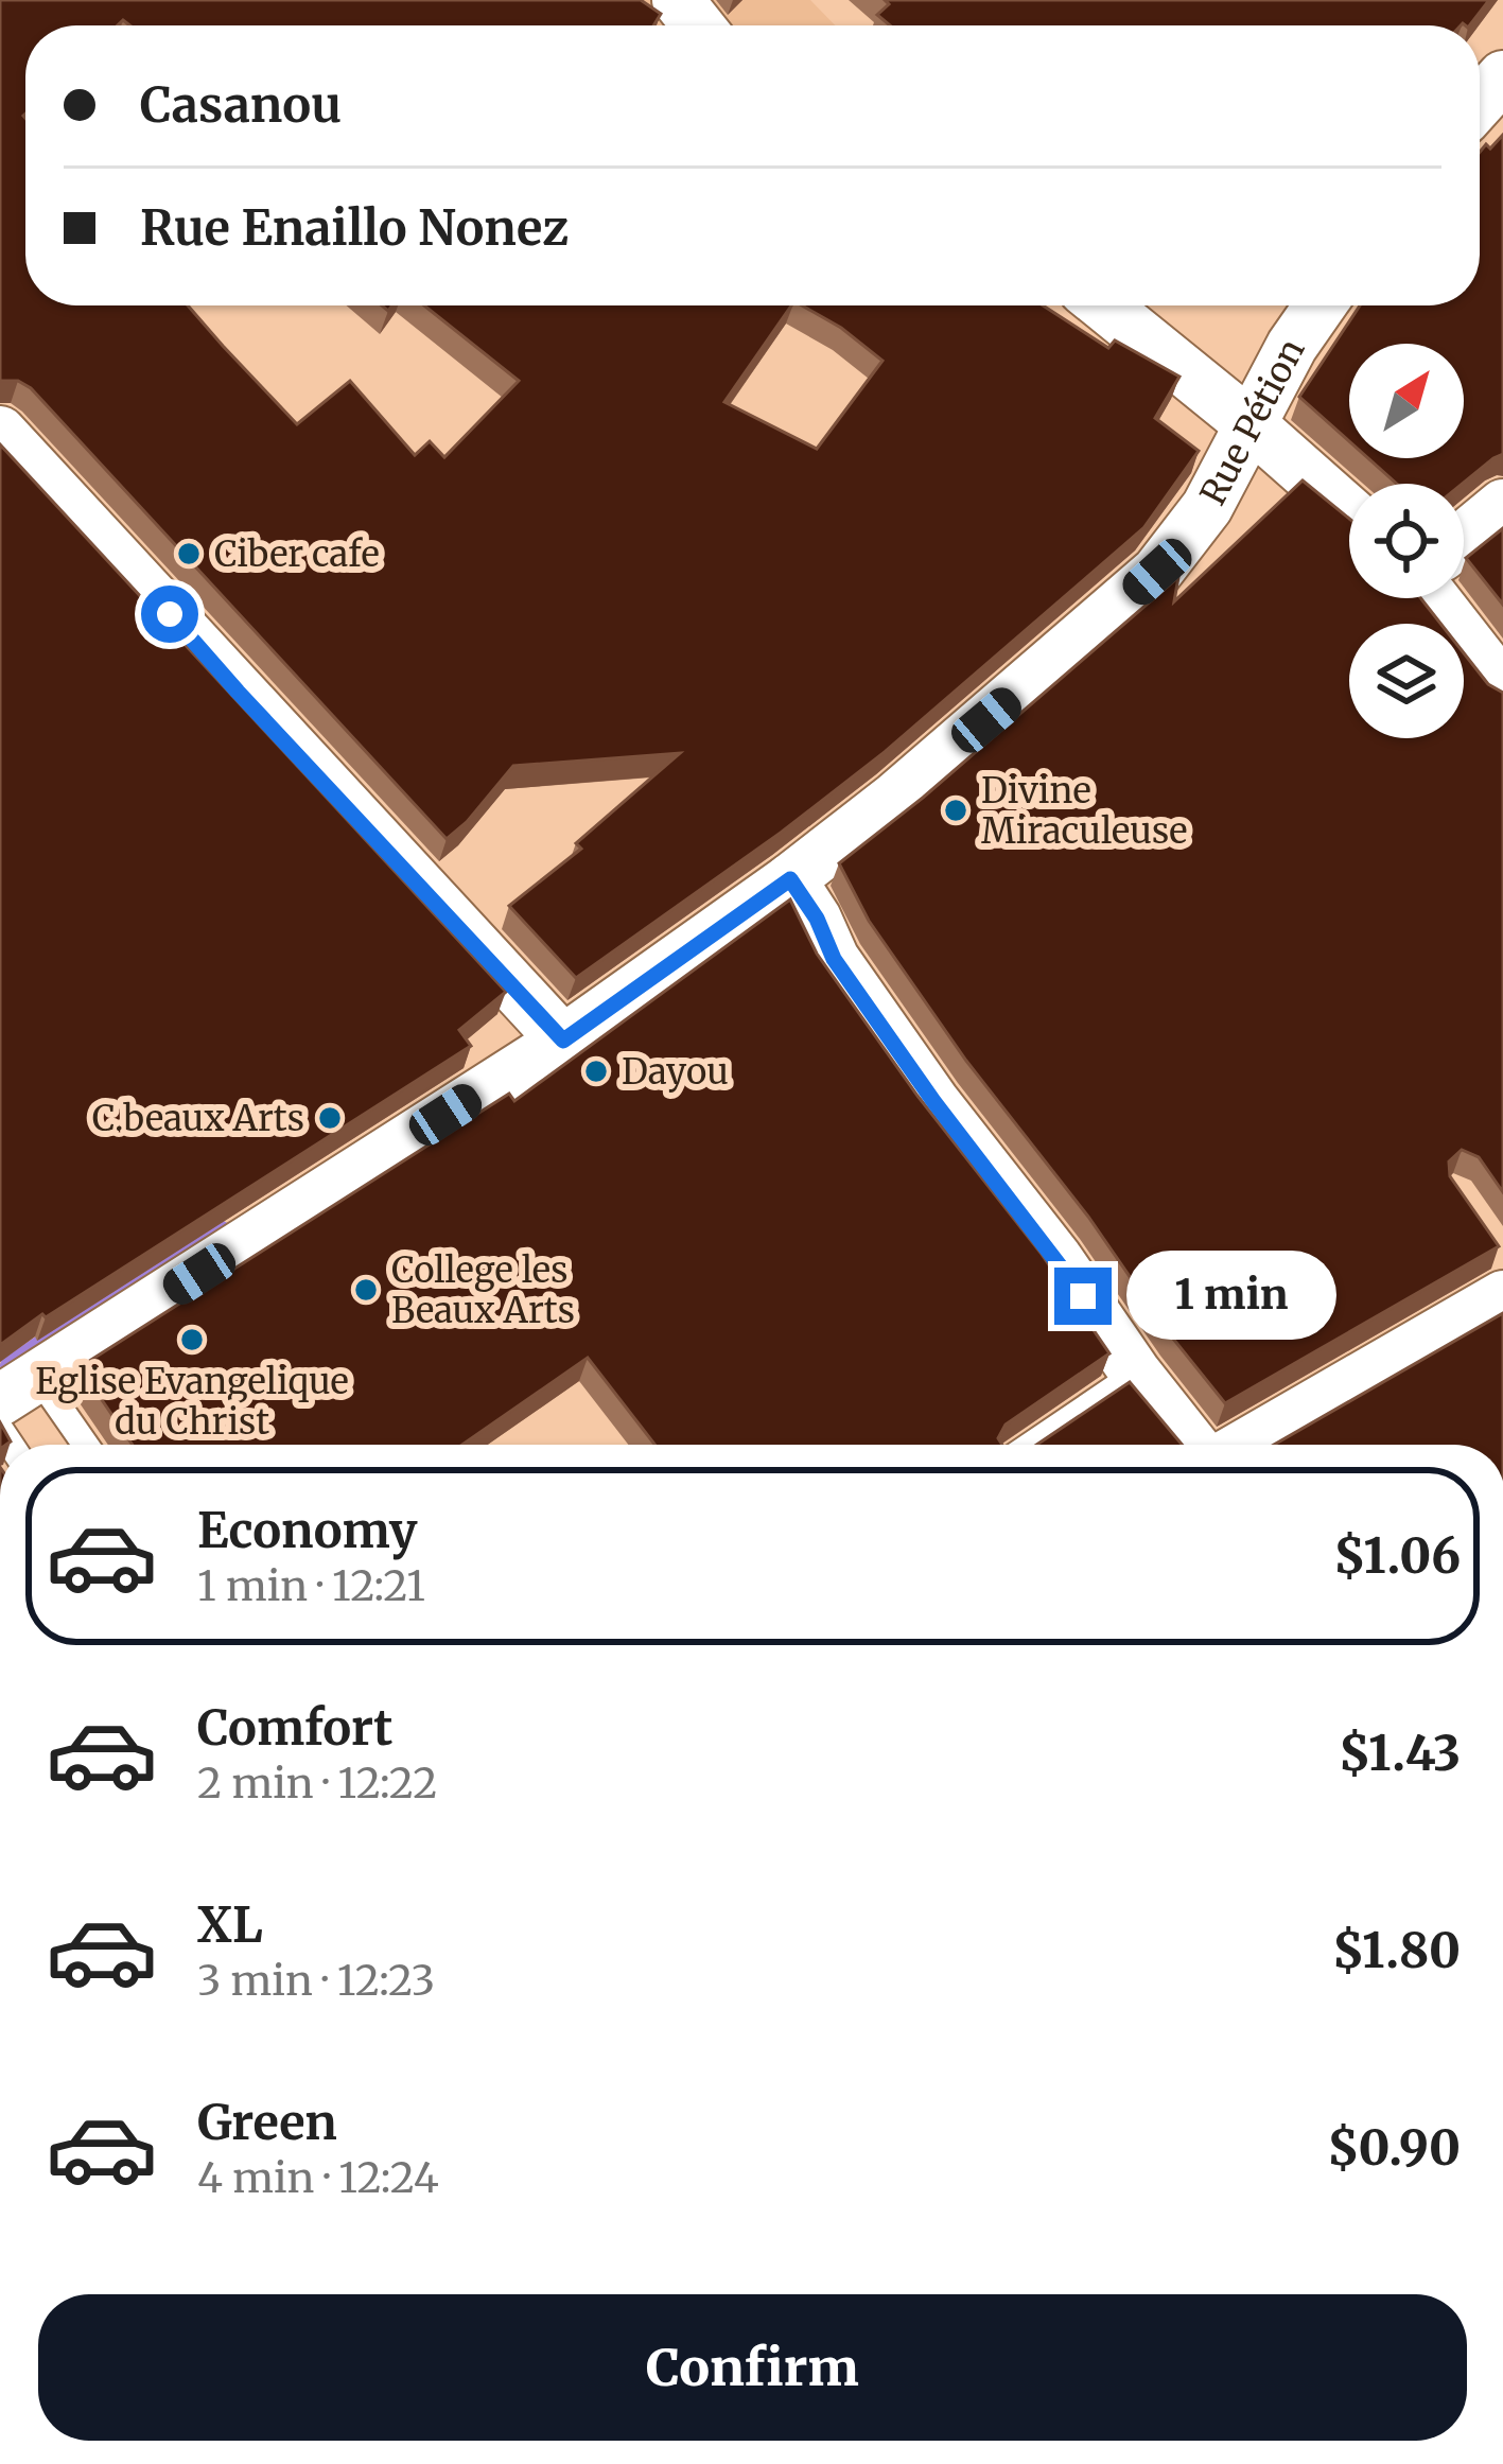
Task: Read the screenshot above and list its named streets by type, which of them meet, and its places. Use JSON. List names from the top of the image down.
{
  "streets": {
    "street": ["Rue Pétion"]
  },
  "places": [
    "Ciber cafe",
    "Divine Miraculeuse",
    "Dayou",
    "C.beaux Arts",
    "College les Beaux Arts",
    "Eglise Evangelique du Christ"
  ],
  "north": "top right",
  "page": {
    "banner": ["Casanou", "Rue Enaillo Nonez"],
    "bubble": "1 min",
    "list": [
      {
        "name": "Economy",
        "note": "1 min · 12:21",
        "value": "$1.06"
      },
      {
        "name": "Comfort",
        "note": "2 min · 12:22",
        "value": "$1.43"
      },
      {
        "name": "XL",
        "note": "3 min · 12:23",
        "value": "$1.80"
      },
      {
        "name": "Green",
        "note": "4 min · 12:24",
        "value": "$0.90"
      }
    ],
    "buttons": "Confirm"
  }
}
